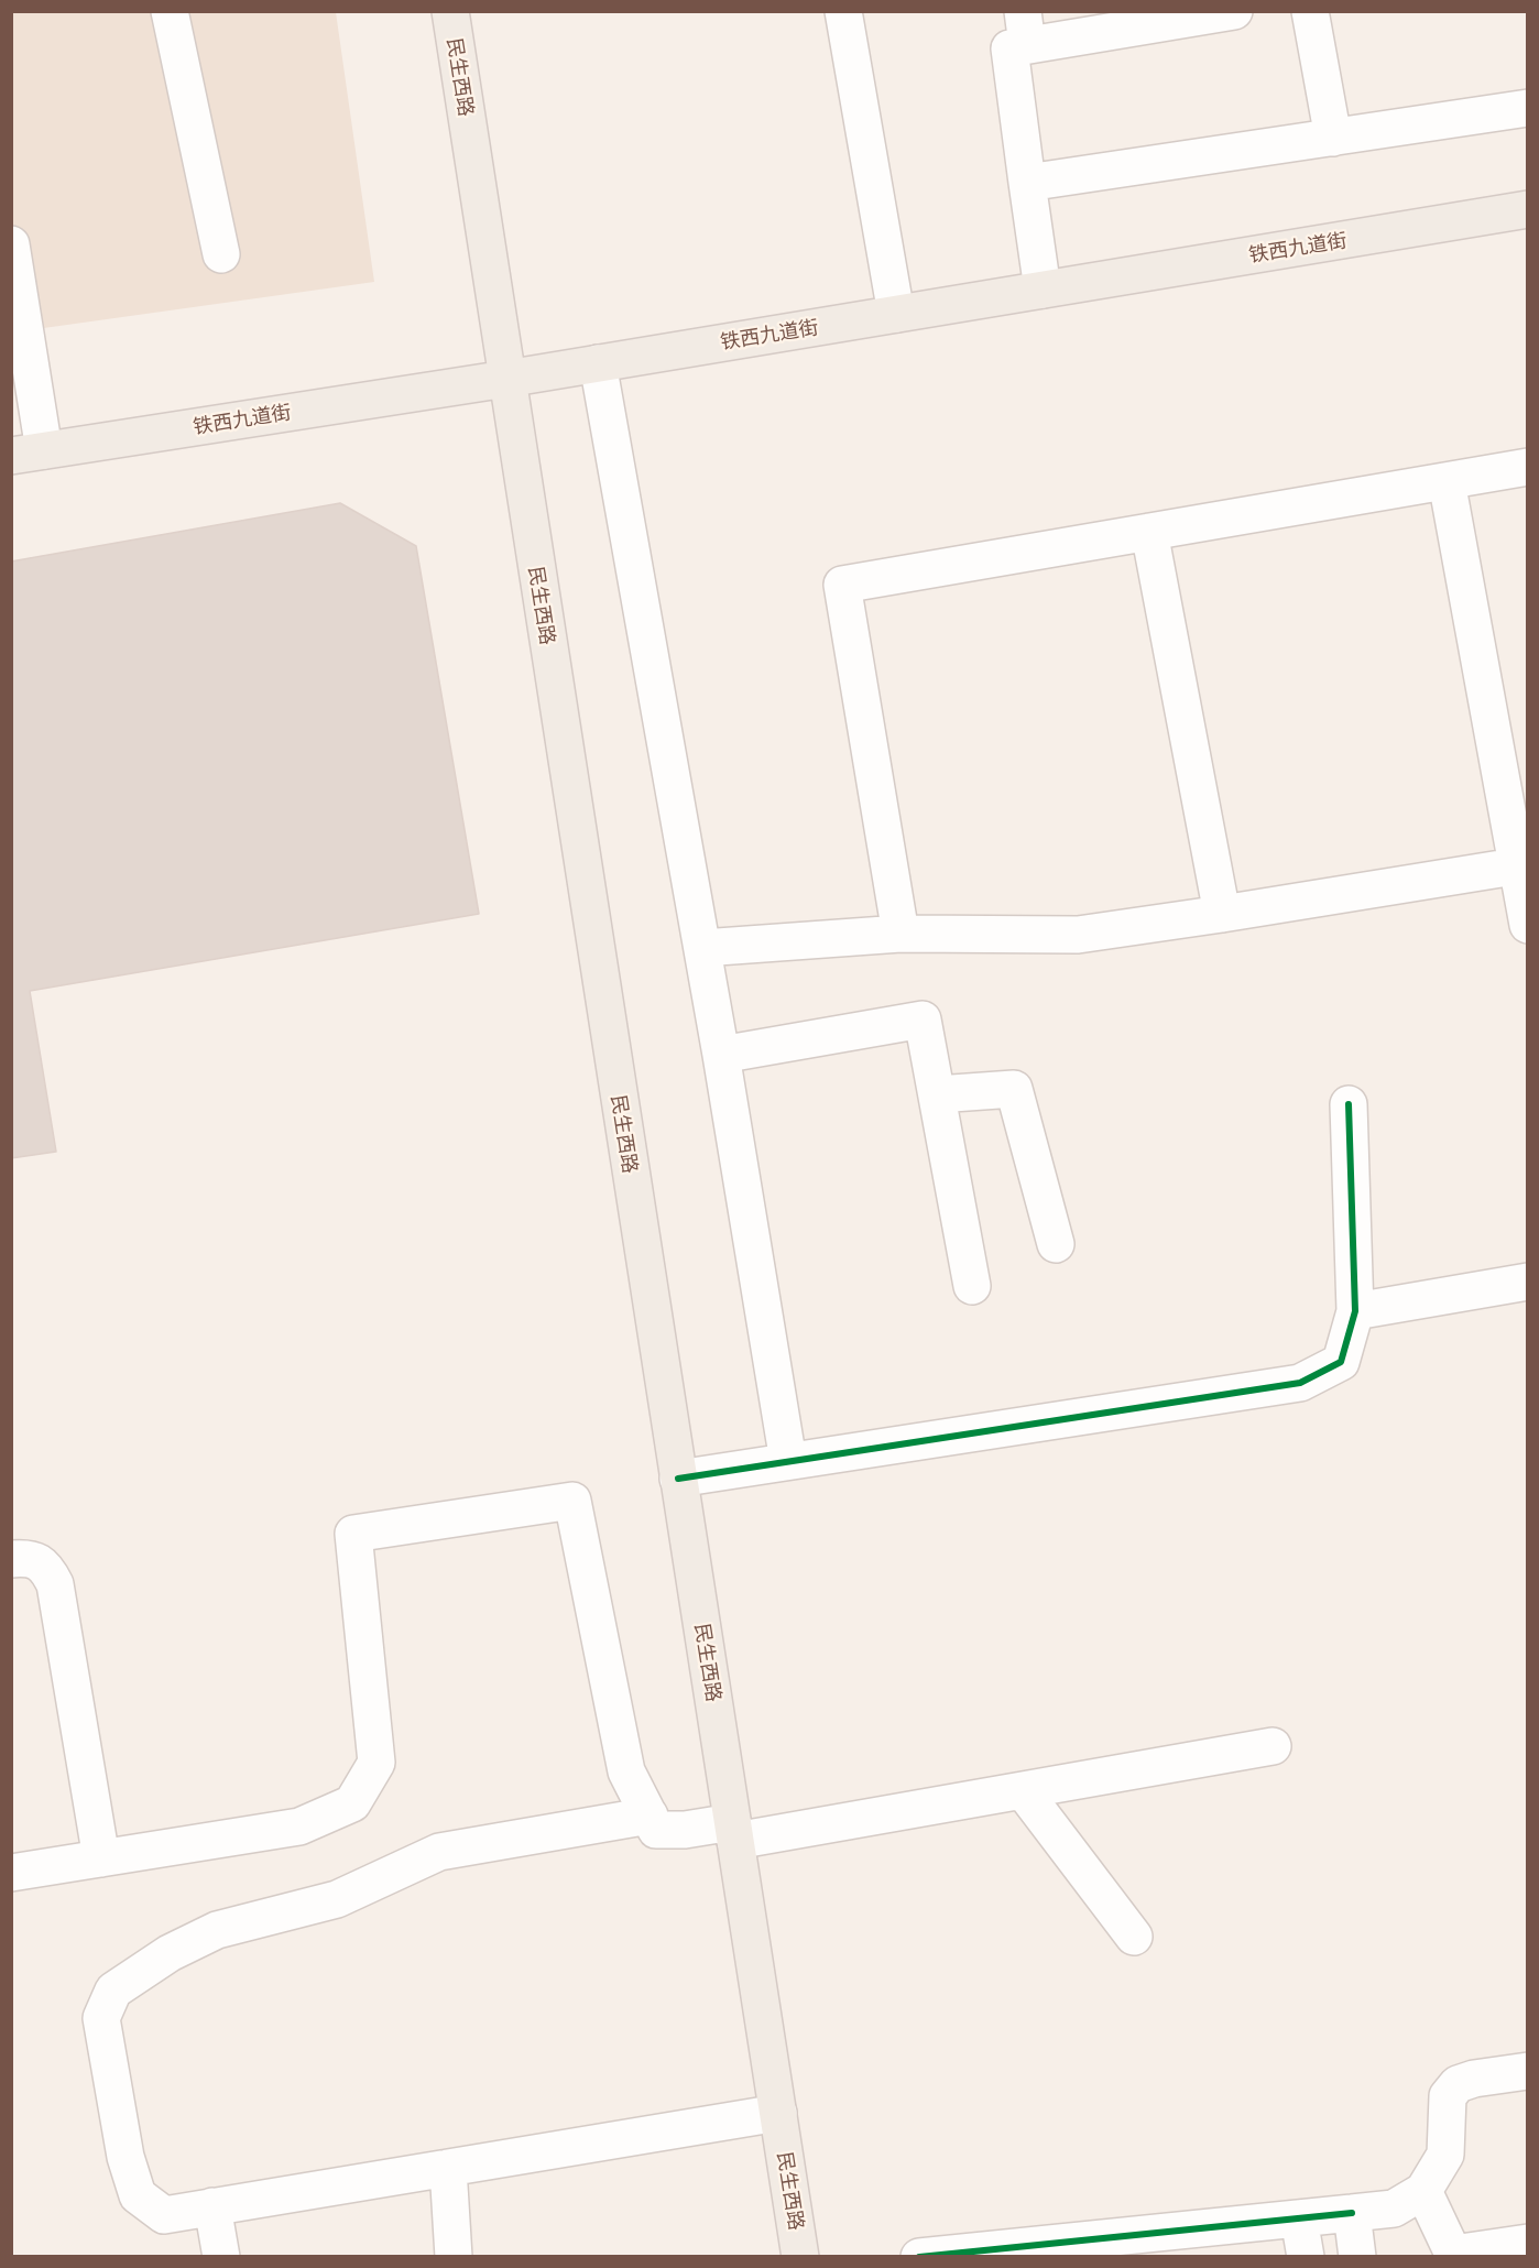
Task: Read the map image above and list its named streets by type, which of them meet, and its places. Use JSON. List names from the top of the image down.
{
  "streets": {
    "main road": ["民生西路", "铁西九道街"]
  },
  "crossings": [
    ["民生西路", "铁西九道街"]
  ]
}
